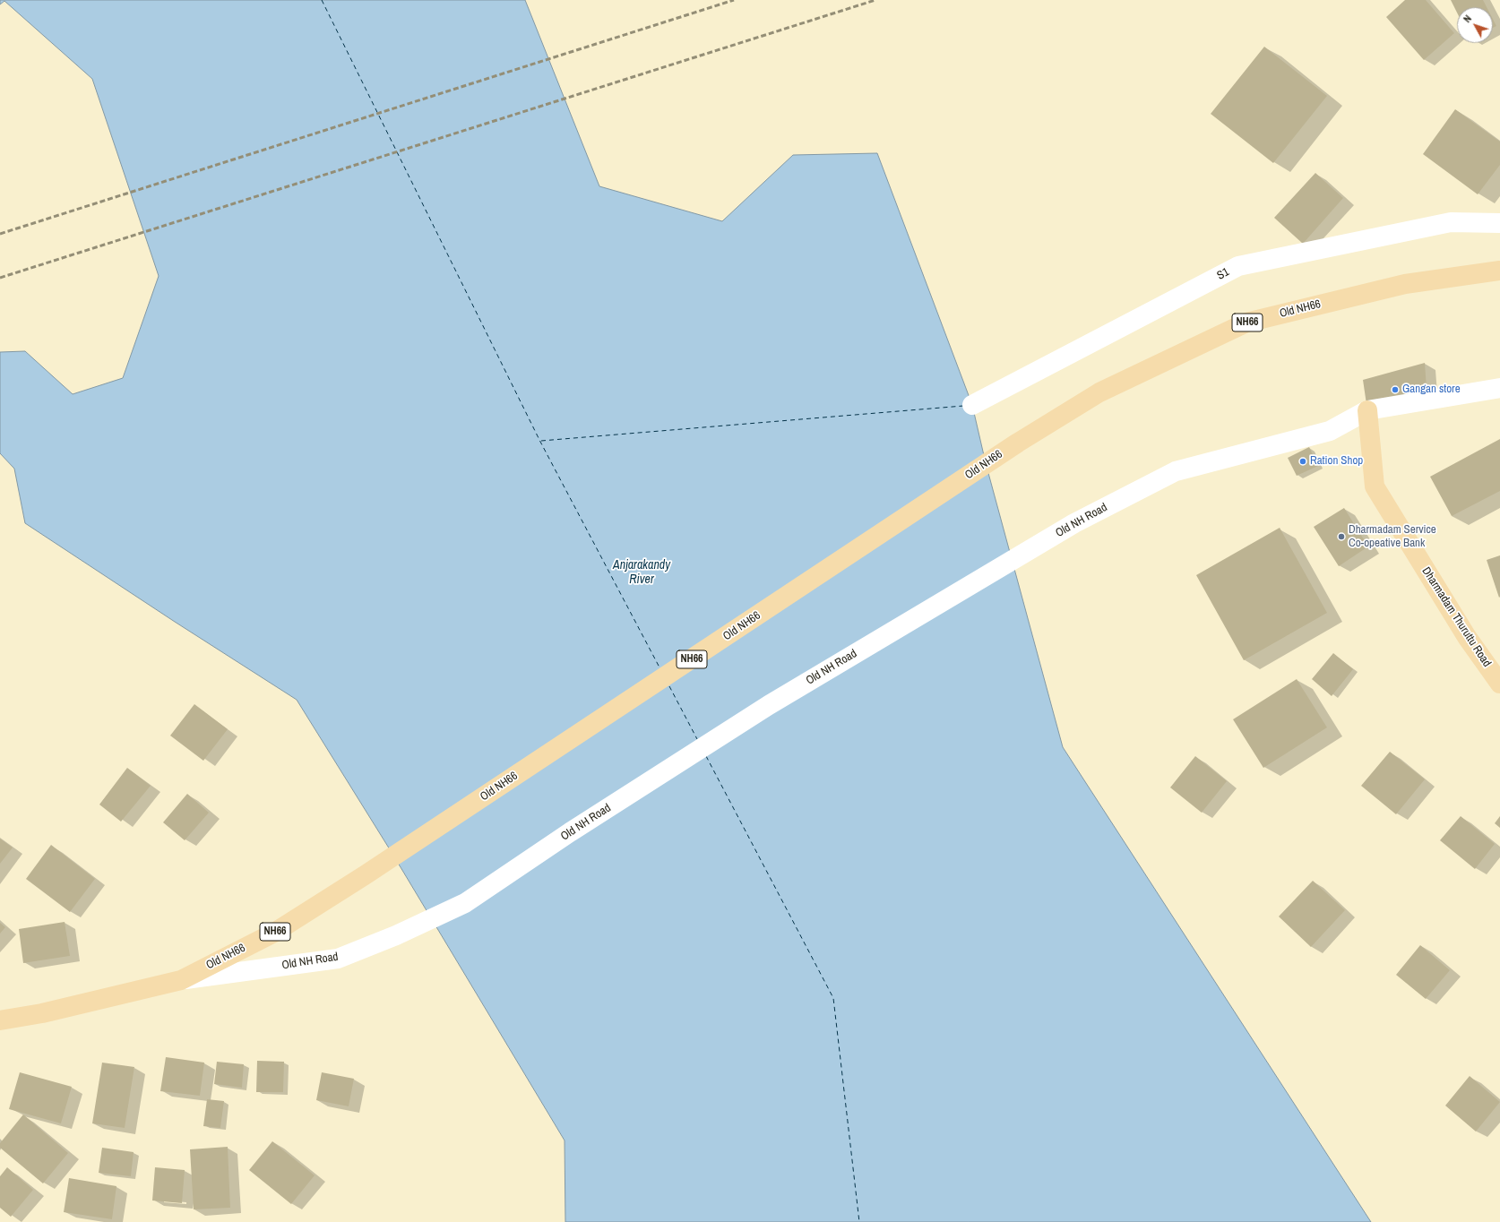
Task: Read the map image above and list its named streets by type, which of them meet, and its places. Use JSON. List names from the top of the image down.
{
  "streets": {
    "main road": ["Old NH66", "NH66", "Dharmadam Thuruttu Road"],
    "street": ["S1", "Old NH Road"]
  },
  "crossings": [
    ["Old NH66", "Old NH Road"],
    ["Old NH Road", "Dharmadam Thuruttu Road"]
  ],
  "water": ["Anjarakandy River"],
  "places": ["Gangan store", "Ration Shop", "Dharmadam Service Co-opeative Bank"],
  "north": "top left"
}
